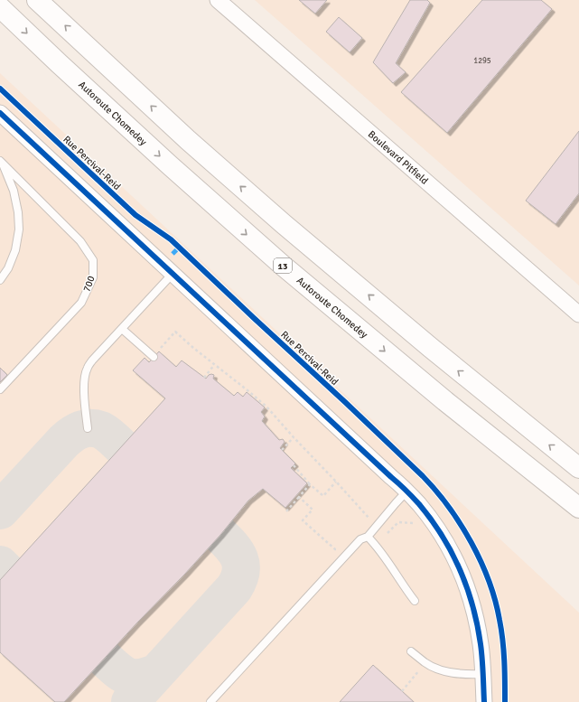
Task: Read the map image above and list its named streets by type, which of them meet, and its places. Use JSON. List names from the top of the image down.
{
  "streets": {
    "highway": ["Autoroute Chomedey", "13"],
    "street": ["Boulevard Pitfield"],
    "lane": ["700"],
    "cycle path": ["Rue Percival-Reid"]
  },
  "house_numbers": ["1295"]
}
